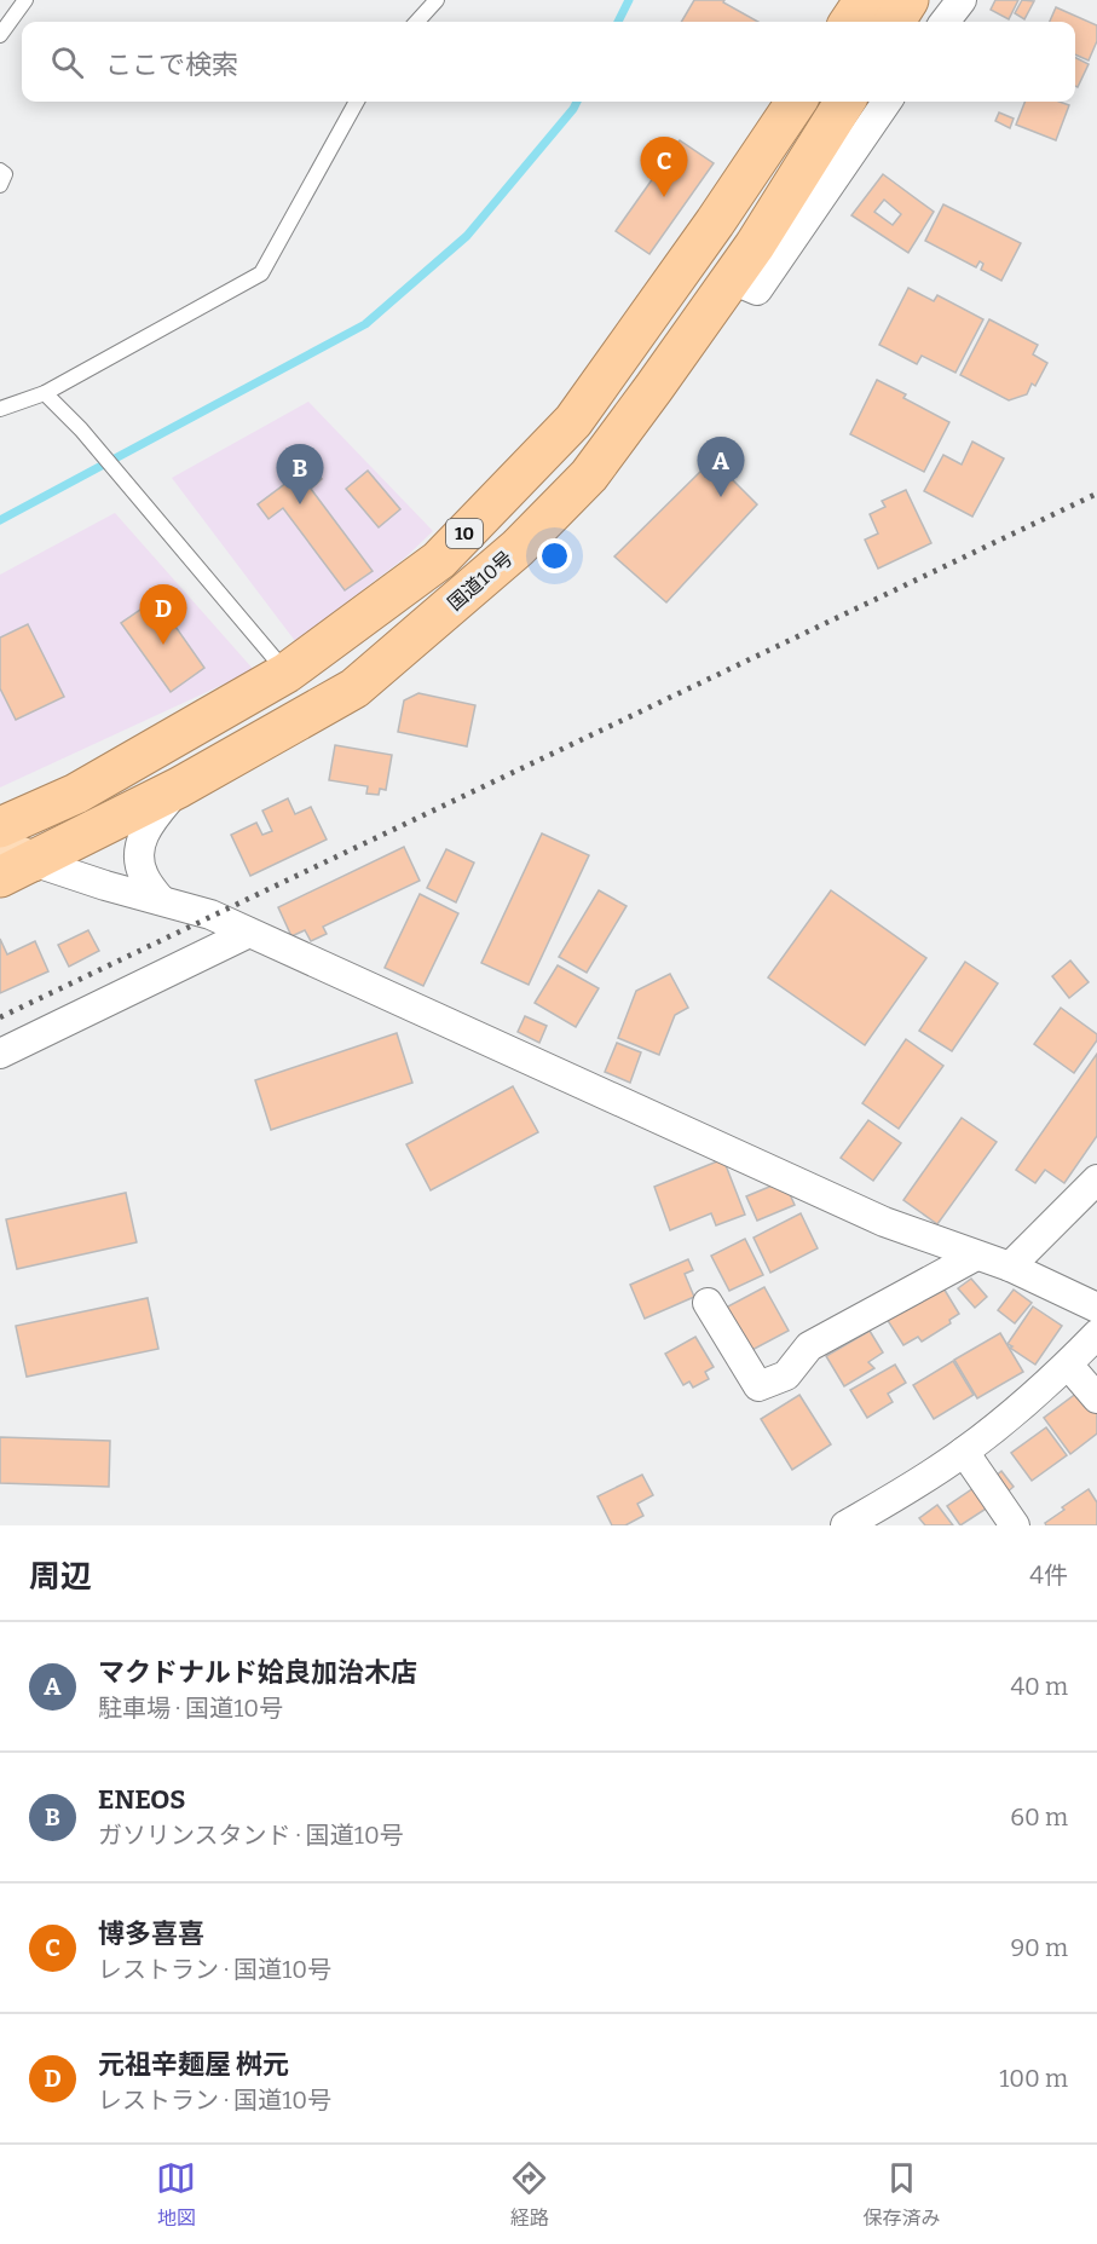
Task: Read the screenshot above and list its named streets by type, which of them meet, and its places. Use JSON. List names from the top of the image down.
{
  "streets": {
    "highway": ["10", "国道10号"]
  },
  "page": {
    "search": "ここで検索",
    "pins": [
      "C",
      "A",
      "B",
      "D"
    ],
    "heading": ["周辺", "4件"],
    "list": [
      {
        "mark": "A",
        "name": "マクドナルド姶良加治木店",
        "note": "駐車場 · 国道10号",
        "value": "40 m"
      },
      {
        "mark": "B",
        "name": "ENEOS",
        "note": "ガソリンスタンド · 国道10号",
        "value": "60 m"
      },
      {
        "mark": "C",
        "name": "博多喜喜",
        "note": "レストラン · 国道10号",
        "value": "90 m"
      },
      {
        "mark": "D",
        "name": "元祖辛麺屋 桝元",
        "note": "レストラン · 国道10号",
        "value": "100 m"
      }
    ],
    "nav": ["地図", "経路", "保存済み"]
  }
}
